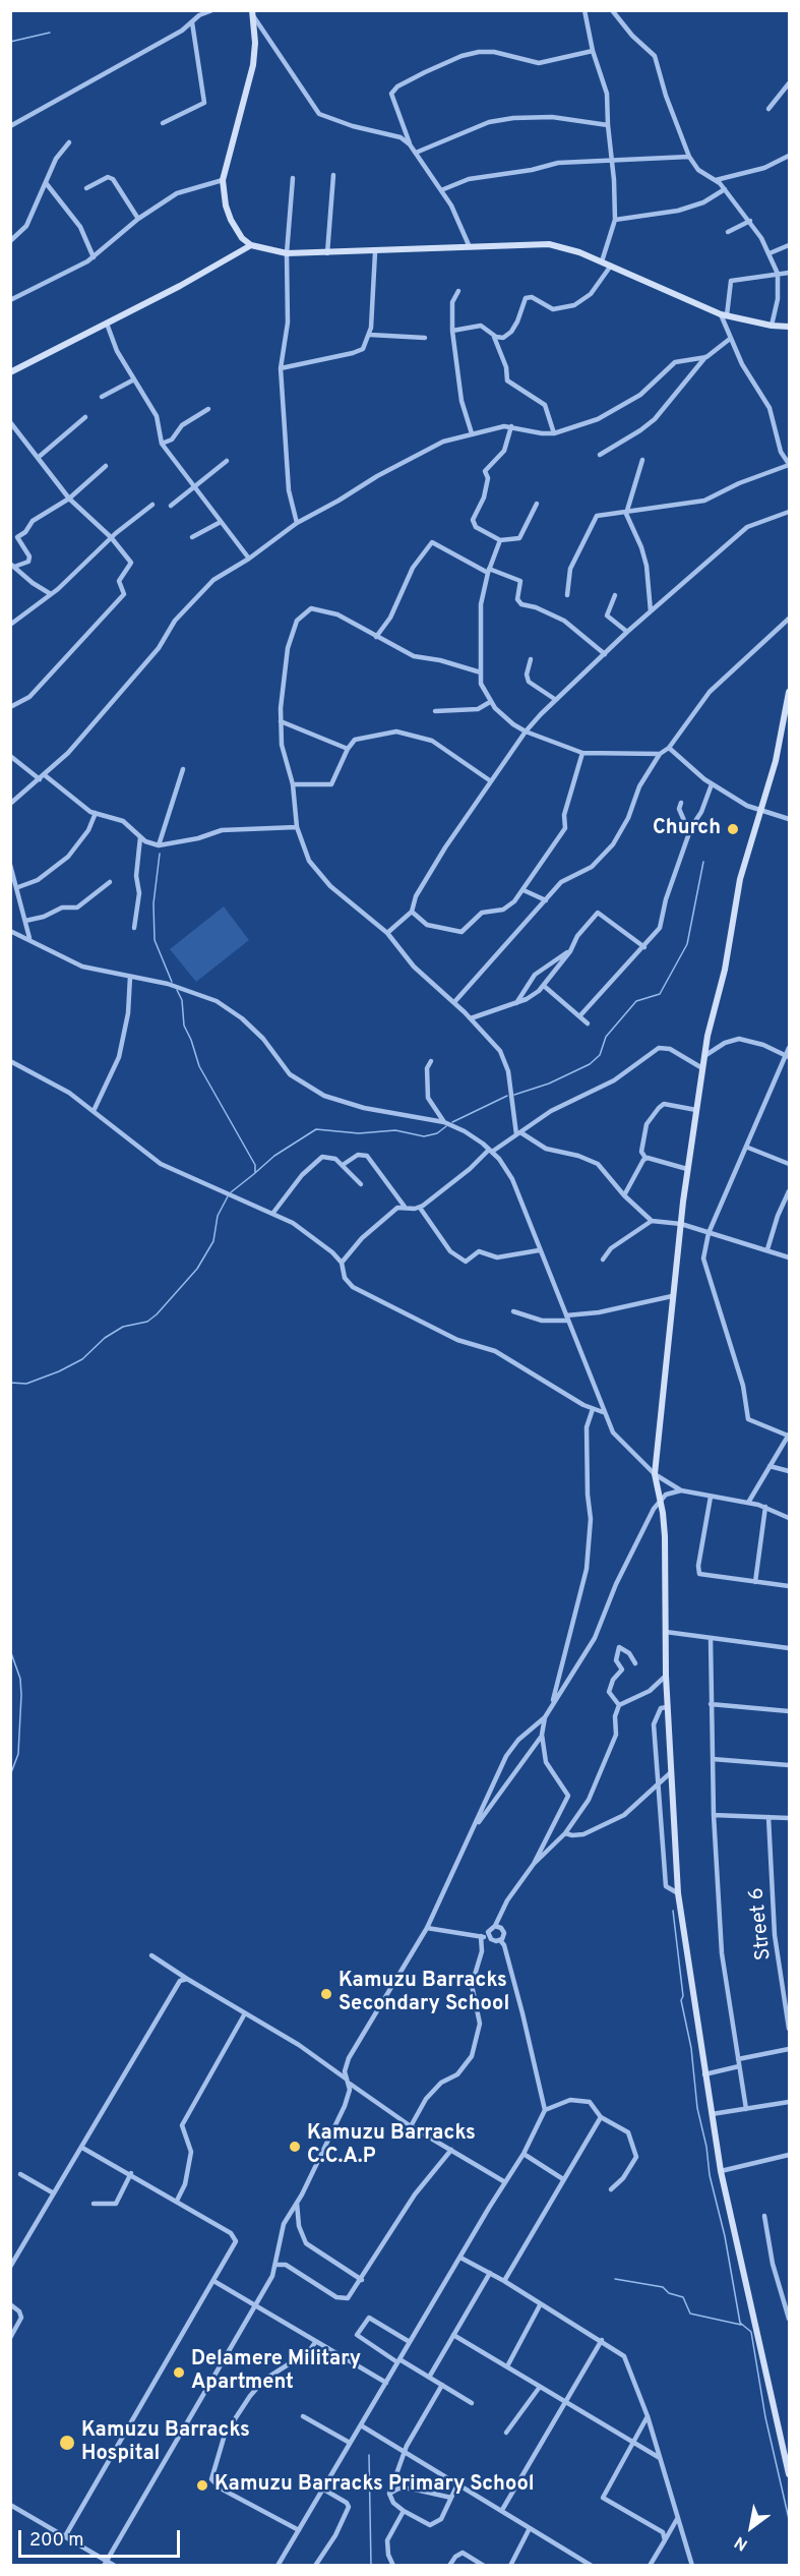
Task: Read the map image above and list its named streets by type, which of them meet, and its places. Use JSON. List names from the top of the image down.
{
  "streets": {
    "street": ["Street 6"]
  },
  "places": [
    "Church",
    "Kamuzu Barracks Secondary School",
    "Kamuzu Barracks C.C.A.P",
    "Delamere Military Apartment",
    "Kamuzu Barracks Hospital",
    "Kamuzu Barracks Primary School"
  ],
  "scale_bar": "200 m",
  "north": "bottom left"
}
